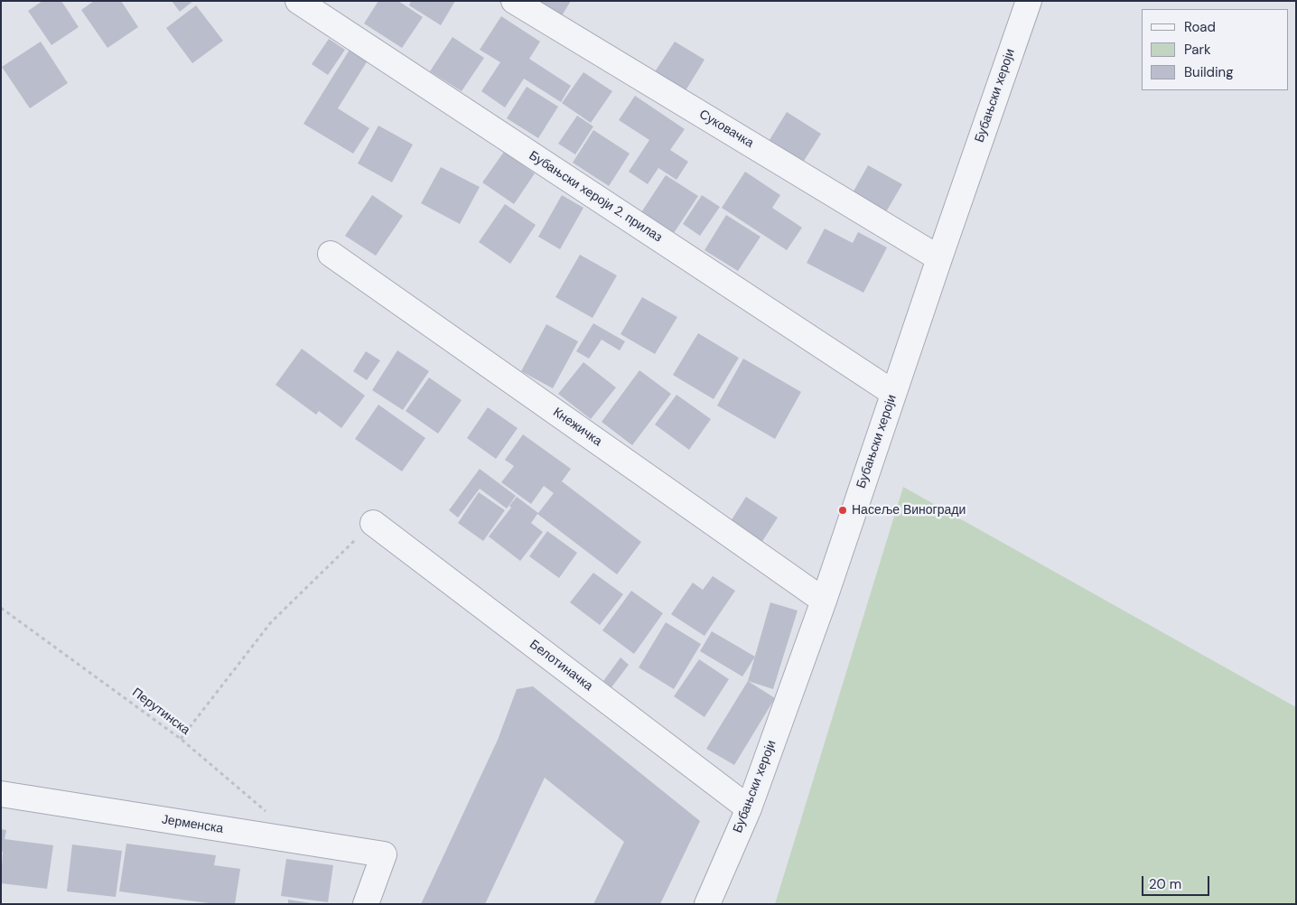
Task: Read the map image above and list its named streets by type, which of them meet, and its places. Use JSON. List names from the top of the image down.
{
  "streets": {
    "street": [
      "Бубањски хероји",
      "Суковачка",
      "Бубањски хероји 2. прилаз",
      "Кнежичка",
      "Белотиначка",
      "Јерменска"
    ],
    "path": ["Перутинска"]
  },
  "crossings": [
    ["Бубањски хероји", "Суковачка"],
    ["Бубањски хероји", "Бубањски хероји 2. прилаз"],
    ["Бубањски хероји", "Кнежичка"],
    ["Бубањски хероји", "Белотиначка"]
  ],
  "places": ["Насеље Виногради"],
  "legend": ["Road", "Park", "Building"],
  "scale_bar": "20 m"
}
